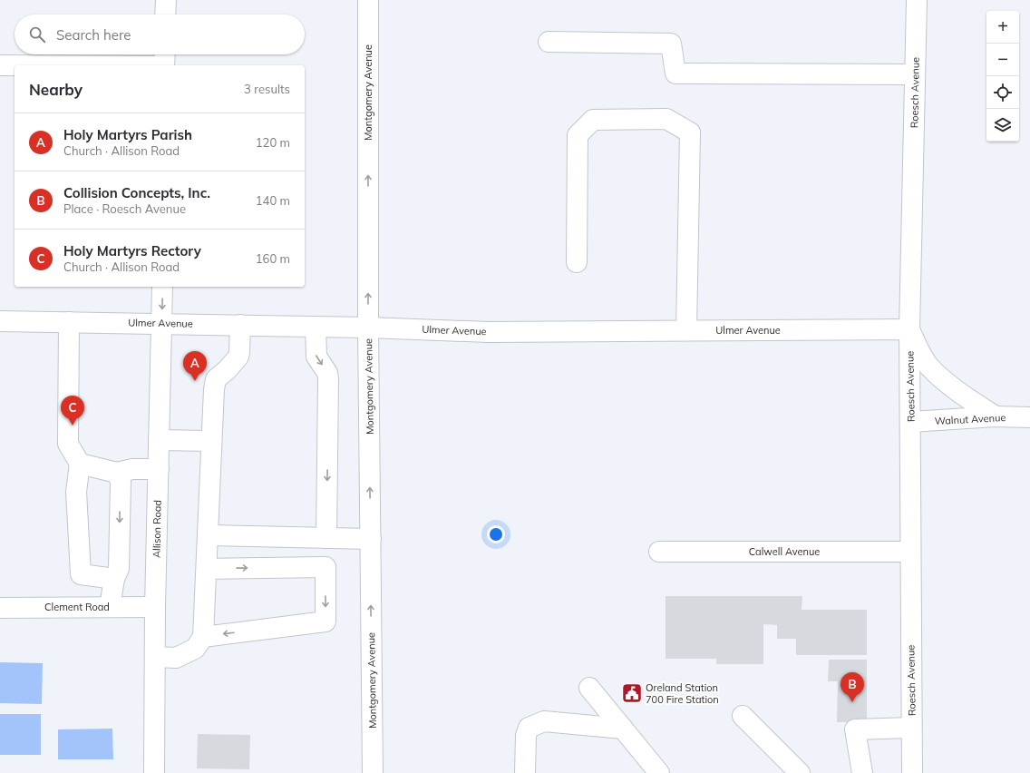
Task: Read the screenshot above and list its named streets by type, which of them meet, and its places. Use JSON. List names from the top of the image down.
{
  "streets": {
    "street": [
      "Montgomery Avenue",
      "Roesch Avenue",
      "Ulmer Avenue",
      "Walnut Avenue",
      "Allison Road",
      "Calwell Avenue",
      "Clement Road"
    ]
  },
  "crossings": [
    ["Montgomery Avenue", "Ulmer Avenue"],
    ["Roesch Avenue", "Ulmer Avenue"],
    ["Roesch Avenue", "Walnut Avenue"],
    ["Roesch Avenue", "Calwell Avenue"],
    ["Ulmer Avenue", "Allison Road"],
    ["Allison Road", "Clement Road"]
  ],
  "places": {
    "public building": ["Oreland Station 700 Fire Station"]
  },
  "page": {
    "map_buttons": ["+", "−"],
    "search": "Search here",
    "heading": ["Nearby", "3 results"],
    "list": [
      {
        "mark": "A",
        "name": "Holy Martyrs Parish",
        "note": "Church · Allison Road",
        "value": "120 m"
      },
      {
        "mark": "B",
        "name": "Collision Concepts, Inc.",
        "note": "Place · Roesch Avenue",
        "value": "140 m"
      },
      {
        "mark": "C",
        "name": "Holy Martyrs Rectory",
        "note": "Church · Allison Road",
        "value": "160 m"
      }
    ],
    "pins": ["A", "C", "B"]
  }
}
